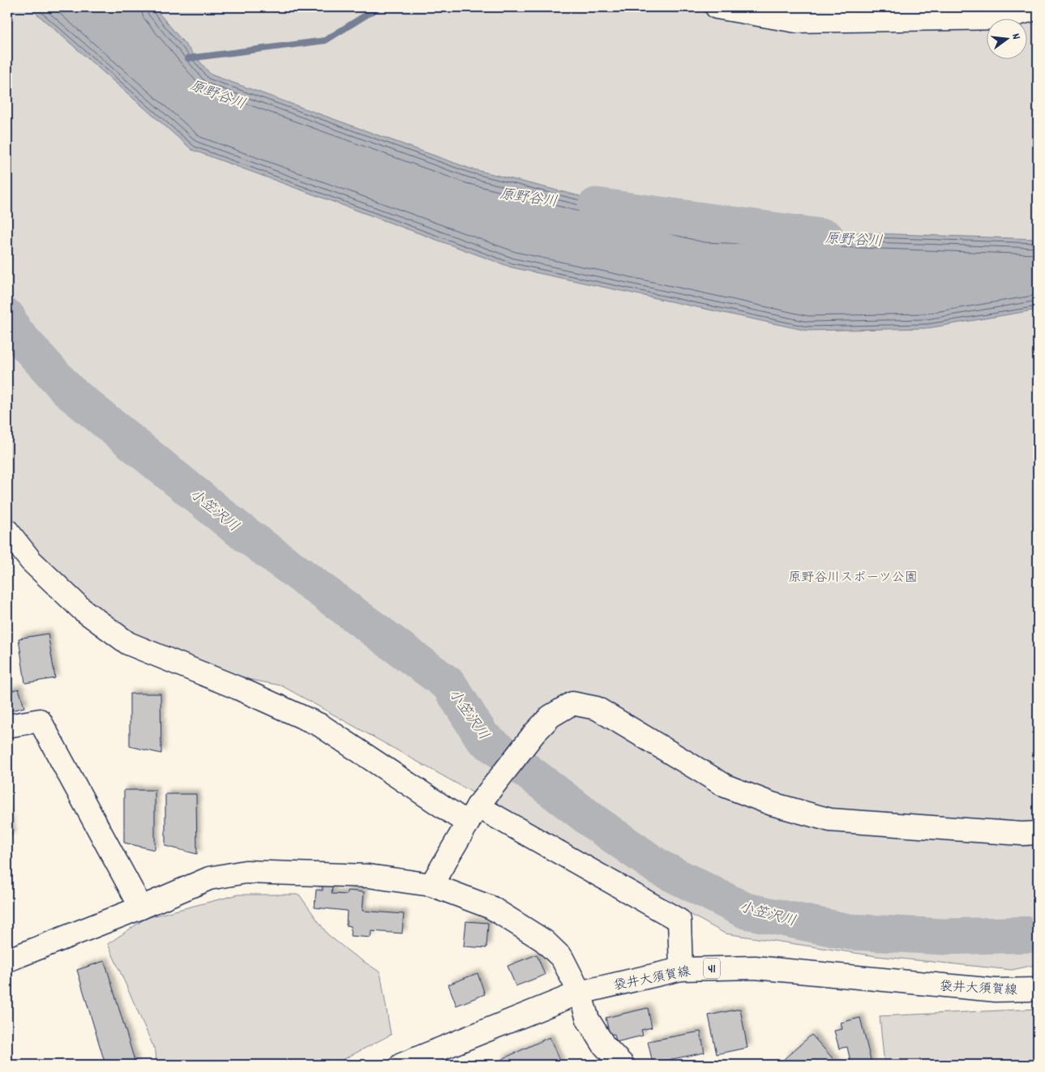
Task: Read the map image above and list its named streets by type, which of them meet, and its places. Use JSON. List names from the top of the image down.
{
  "streets": {
    "street": ["41", "袋井大須賀線"]
  },
  "water": ["原野谷川", "小笠沢川"],
  "parks": ["原野谷川スポーツ公園"],
  "north": "right"
}
